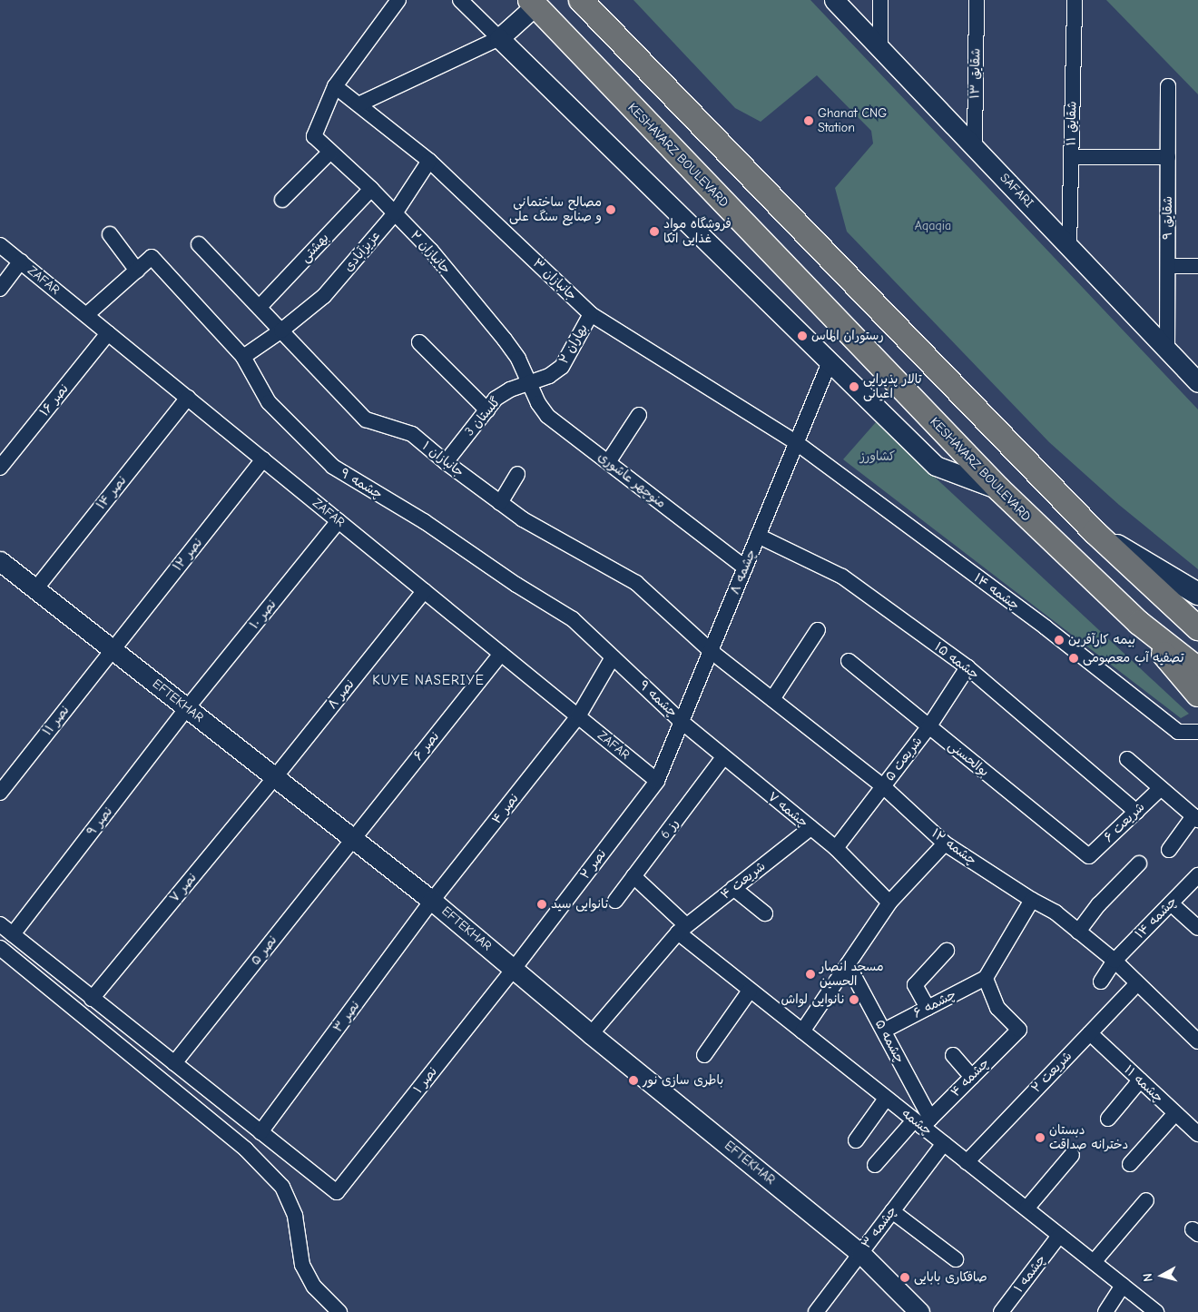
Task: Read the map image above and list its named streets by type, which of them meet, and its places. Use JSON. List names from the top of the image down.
{
  "streets": {
    "main road": ["KESHAVARZ BOULEVARD"],
    "street": [
      "شقایق ۱۳",
      "شقایق ۱۱",
      "SAFARI",
      "شقایق ۹",
      "بهشتی",
      "عزیزآبادی",
      "جانبازان ۲",
      "جانبازان ۳",
      "ZAFAR",
      "بهاران ۲",
      "نصر ۱۶",
      "گلستان 3",
      "جانبازان ۱",
      "منوچهر عاشوری",
      "چشمه ۹",
      "نصر ۱۴",
      "نصر ۱۲",
      "چشمه ۸",
      "چشمه ۱۴",
      "نصر ۱۰",
      "چشمه ۱۵",
      "نصر ۸",
      "EFTEKHAR",
      "نصر ۱۱",
      "نصر ۶",
      "شریعت ۵",
      "بوالحسنی",
      "نصر ۴",
      "چشمه ۷",
      "نصر ۹",
      "شریعت ۶",
      "رز 6",
      "چشمه ۱۲",
      "نصر ۲",
      "شریعت ۴",
      "نصر ۷",
      "نصر ۵",
      "چشمه ۶",
      "نصر ۳",
      "چشمه ۵",
      "شریعت ۲",
      "چشمه ۴",
      "نصر ۱",
      "چشمه ۱۱",
      "چشمه",
      "چشمه ۳",
      "چشمه ۱"
    ]
  },
  "crossings": [
    ["شقایق ۱۳", "SAFARI"],
    ["شقایق ۱۱", "SAFARI"],
    ["SAFARI", "شقایق ۹"],
    ["بهشتی", "جانبازان ۲"],
    ["بهشتی", "جانبازان ۱"],
    ["عزیزآبادی", "جانبازان ۲"],
    ["عزیزآبادی", "جانبازان ۳"],
    ["عزیزآبادی", "جانبازان ۱"],
    ["عزیزآبادی", "چشمه ۹"],
    ["جانبازان ۲", "جانبازان ۳"],
    ["جانبازان ۲", "بهاران ۲"],
    ["جانبازان ۲", "گلستان 3"],
    ["جانبازان ۲", "منوچهر عاشوری"],
    ["جانبازان ۳", "بهاران ۲"],
    ["جانبازان ۳", "چشمه ۸"],
    ["جانبازان ۳", "چشمه ۱۴"],
    ["ZAFAR", "نصر ۱۶"],
    ["ZAFAR", "چشمه ۹"],
    ["ZAFAR", "نصر ۱۴"],
    ["ZAFAR", "نصر ۱۲"],
    ["ZAFAR", "چشمه ۸"],
    ["ZAFAR", "نصر ۱۰"],
    ["ZAFAR", "نصر ۸"],
    ["ZAFAR", "نصر ۶"],
    ["ZAFAR", "نصر ۴"],
    ["ZAFAR", "نصر ۲"],
    ["بهاران ۲", "گلستان 3"],
    ["بهاران ۲", "منوچهر عاشوری"],
    ["گلستان 3", "جانبازان ۱"],
    ["گلستان 3", "منوچهر عاشوری"],
    ["جانبازان ۱", "چشمه ۸"],
    ["جانبازان ۱", "چشمه ۱۲"],
    ["منوچهر عاشوری", "چشمه ۸"],
    ["چشمه ۹", "چشمه ۸"],
    ["چشمه ۹", "نصر ۴"],
    ["چشمه ۹", "چشمه ۷"],
    ["نصر ۱۴", "EFTEKHAR"],
    ["نصر ۱۲", "EFTEKHAR"],
    ["نصر ۱۲", "نصر ۱۱"],
    ["چشمه ۸", "چشمه ۱۴"],
    ["چشمه ۸", "چشمه ۱۵"],
    ["چشمه ۸", "چشمه ۷"],
    ["چشمه ۸", "چشمه ۱۲"],
    ["چشمه ۸", "نصر ۲"],
    ["چشمه ۱۴", "چشمه ۱۲"],
    ["نصر ۱۰", "EFTEKHAR"],
    ["نصر ۱۰", "نصر ۹"],
    ["چشمه ۱۵", "شریعت ۵"],
    ["چشمه ۱۵", "شریعت ۶"],
    ["نصر ۸", "EFTEKHAR"],
    ["نصر ۸", "نصر ۷"],
    ["EFTEKHAR", "نصر ۱۱"],
    ["EFTEKHAR", "نصر ۶"],
    ["EFTEKHAR", "نصر ۴"],
    ["EFTEKHAR", "نصر ۹"],
    ["EFTEKHAR", "نصر ۲"],
    ["EFTEKHAR", "نصر ۷"],
    ["EFTEKHAR", "نصر ۵"],
    ["EFTEKHAR", "نصر ۳"],
    ["EFTEKHAR", "نصر ۱"],
    ["EFTEKHAR", "چشمه ۳"],
    ["نصر ۶", "نصر ۵"],
    ["شریعت ۵", "بوالحسنی"],
    ["شریعت ۵", "چشمه ۷"],
    ["شریعت ۵", "چشمه ۱۲"],
    ["بوالحسنی", "شریعت ۶"],
    ["نصر ۴", "نصر ۳"],
    ["چشمه ۷", "رز 6"],
    ["چشمه ۷", "شریعت ۴"],
    ["رز 6", "چشمه"],
    ["چشمه ۱۲", "شریعت ۲"],
    ["نصر ۲", "نصر ۱"],
    ["شریعت ۴", "چشمه"],
    ["چشمه ۶", "چشمه ۵"],
    ["چشمه ۶", "چشمه ۴"],
    ["نصر ۳", "نصر ۱"],
    ["چشمه ۵", "چشمه ۴"],
    ["چشمه ۵", "چشمه"],
    ["شریعت ۲", "چشمه ۱۱"],
    ["شریعت ۲", "چشمه"],
    ["چشمه ۴", "چشمه"],
    ["چشمه", "چشمه ۳"],
    ["چشمه", "چشمه ۱"]
  ],
  "districts": ["KUYE NASERIYE"],
  "parks": ["Aqaqia", "کشاورز"],
  "places": [
    "Ghanat CNG Station",
    "مصالح ساختمانی و صنایع سنگ علی",
    "فروشگاه مواد غذایی اتکا",
    "رستوران الماس",
    "تالار پذیرایی اعیانی",
    "بیمه کارآفرین",
    "تصفیه آب معصومی",
    "نانوایی‌ سید",
    "مسجد انصار الحسین",
    "نانوایی لواش",
    "باطری سازی نور",
    "دبستان دخترانه صداقت",
    "صافکاری بابایی"
  ],
  "north": "left"
}
